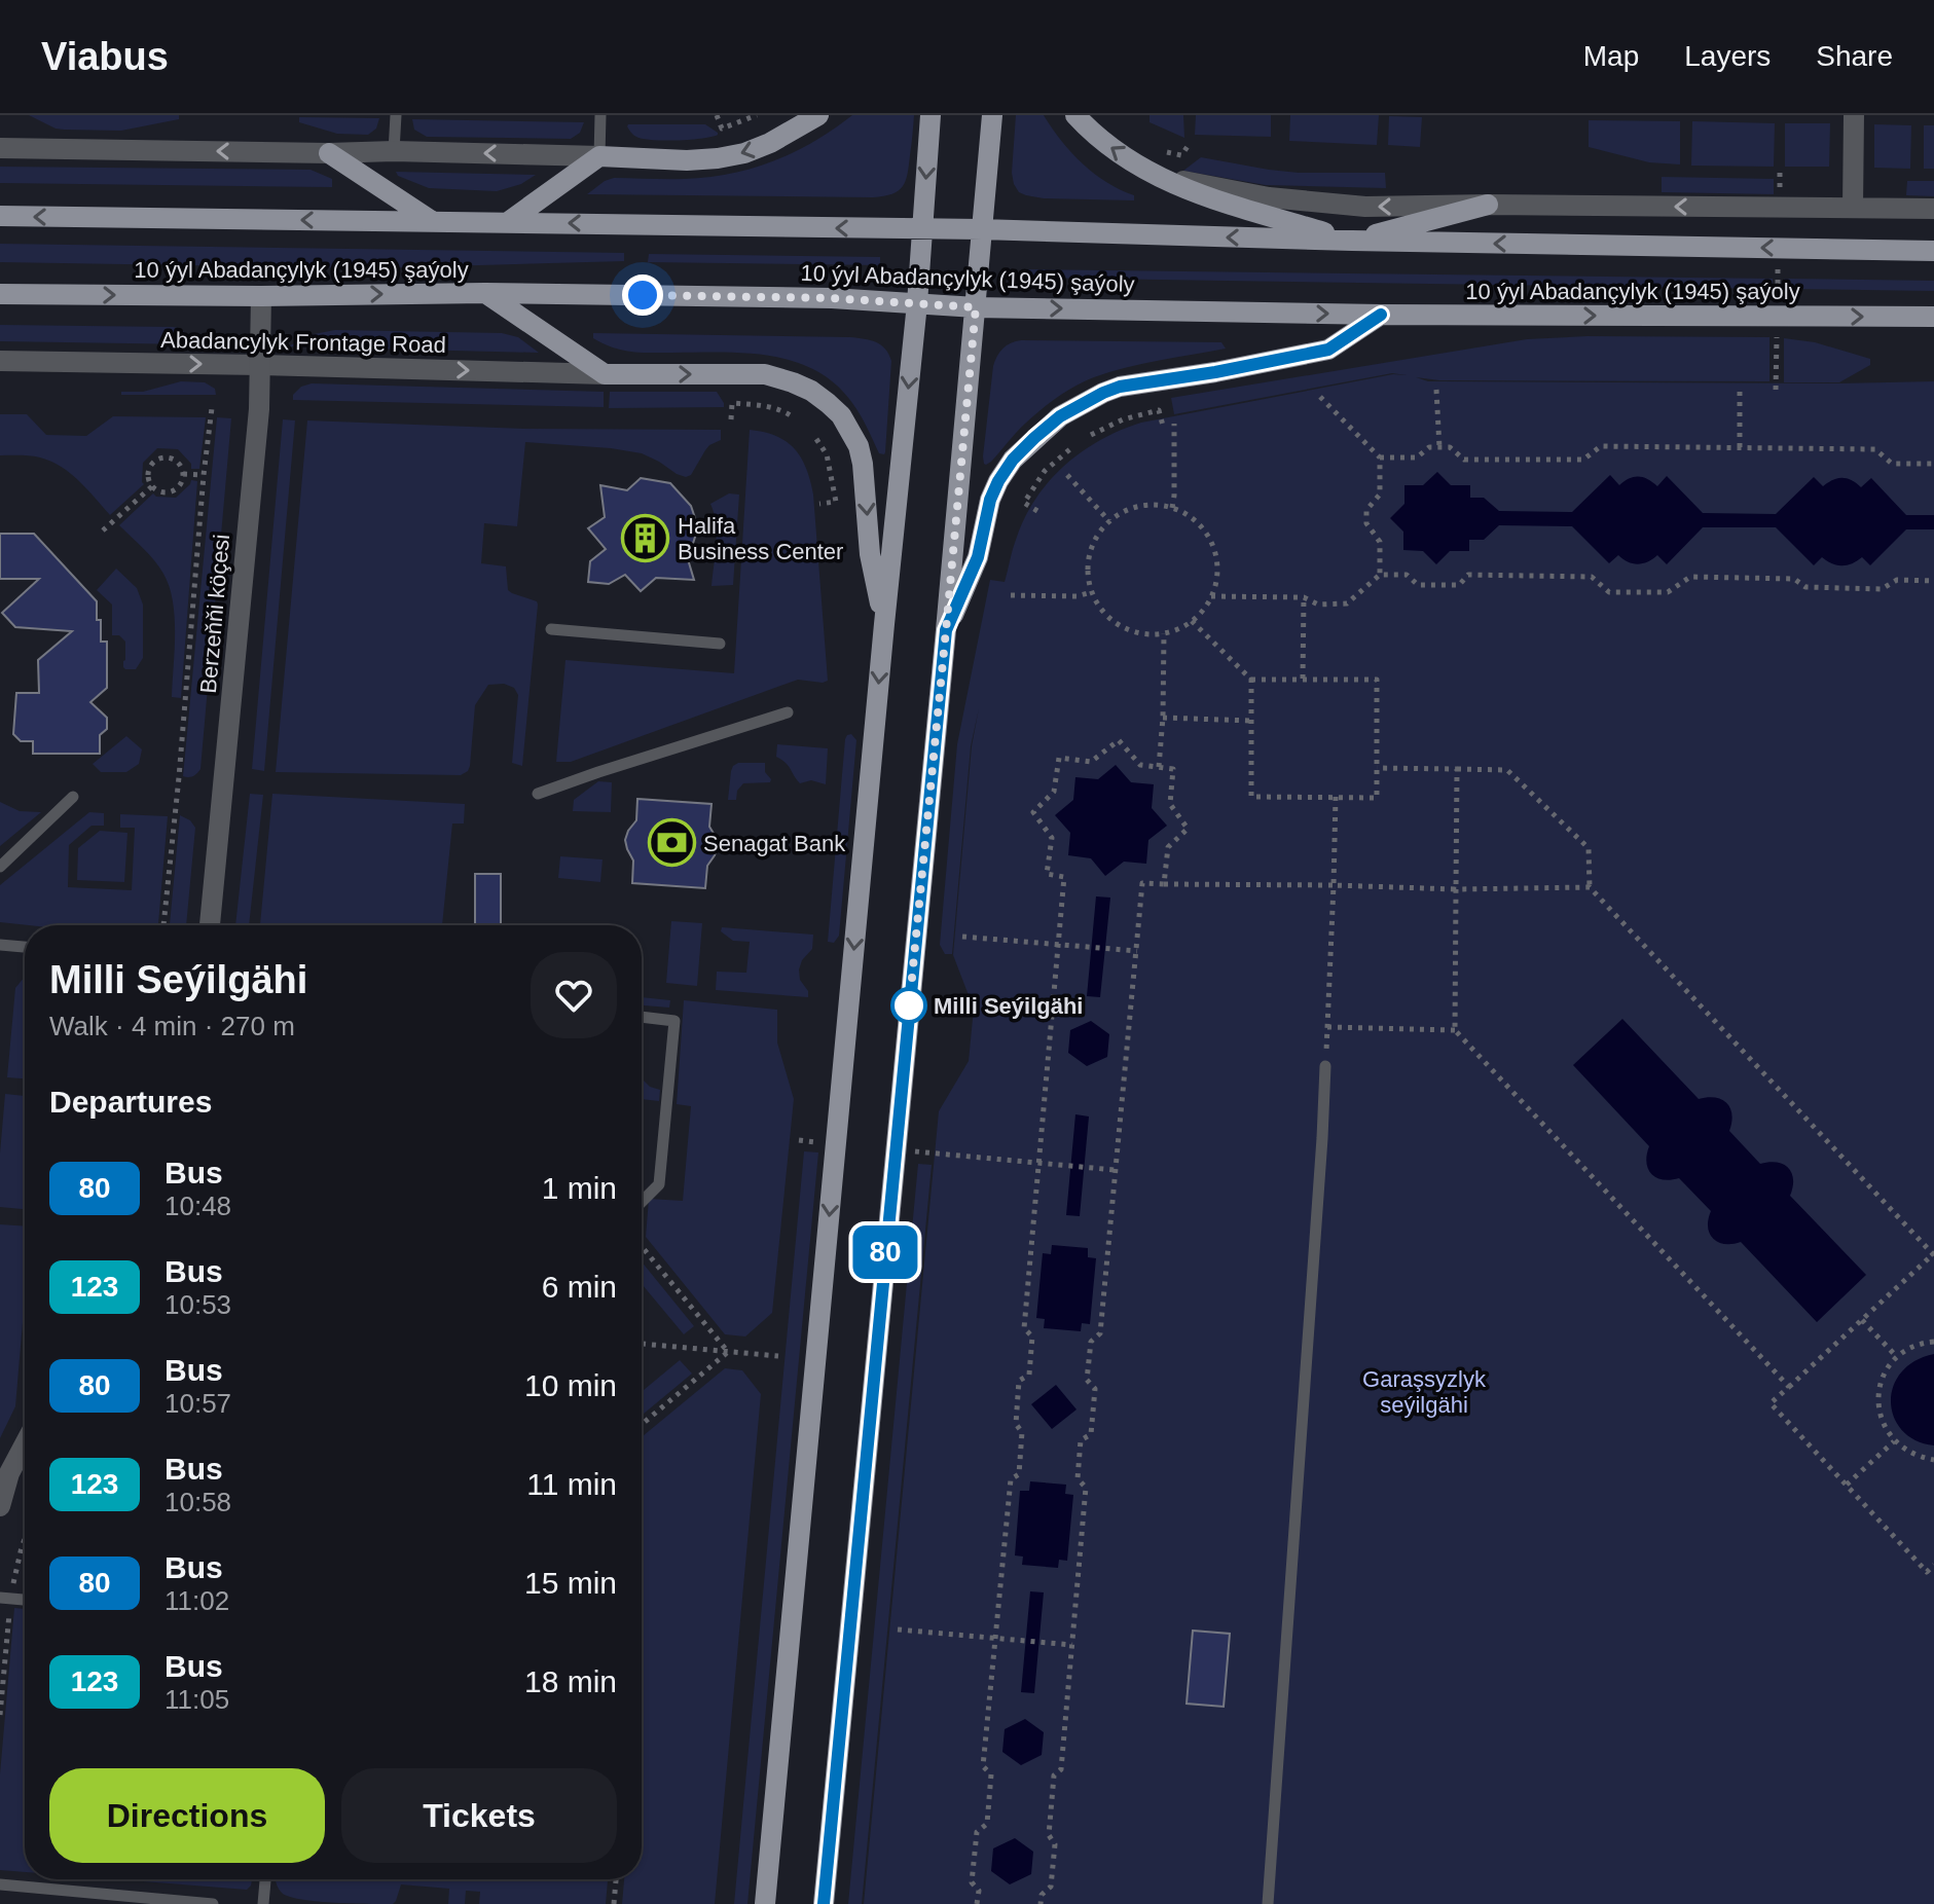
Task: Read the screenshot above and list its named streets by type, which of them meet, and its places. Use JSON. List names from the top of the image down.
{
  "streets": {
    "main road": ["10 ýyl Abadançylyk (1945) şaýoly"],
    "street": ["Abadancylyk Frontage Road", "Berzeňňi köçesi"]
  },
  "crossings": [
    ["10 ýyl Abadançylyk (1945) şaýoly", "Berzeňňi köçesi"],
    ["Abadancylyk Frontage Road", "Berzeňňi köçesi"]
  ],
  "one_way": ["Abadancylyk Frontage Road"],
  "parks": ["Garaşsyzlyk seýilgähi"],
  "places": {
    "building": ["Halifa Business Center"],
    "bank": ["Senagat Bank"],
    "other": ["Milli Seýilgähi"]
  },
  "lines": ["bus line 80"],
  "page": {
    "header": "Viabus",
    "nav": ["Map", "Layers", "Share"],
    "on_map": "80",
    "heading": [
      ["Milli Seýilgähi", "Walk · 4 min · 270 m"],
      "Departures"
    ],
    "list": [
      {
        "mark": "80",
        "name": "Bus",
        "note": "10:48",
        "value": "1 min"
      },
      {
        "mark": "123",
        "name": "Bus",
        "note": "10:53",
        "value": "6 min"
      },
      {
        "mark": "80",
        "name": "Bus",
        "note": "10:57",
        "value": "10 min"
      },
      {
        "mark": "123",
        "name": "Bus",
        "note": "10:58",
        "value": "11 min"
      },
      {
        "mark": "80",
        "name": "Bus",
        "note": "11:02",
        "value": "15 min"
      },
      {
        "mark": "123",
        "name": "Bus",
        "note": "11:05",
        "value": "18 min"
      }
    ],
    "buttons": ["Directions", "Tickets"]
  }
}
